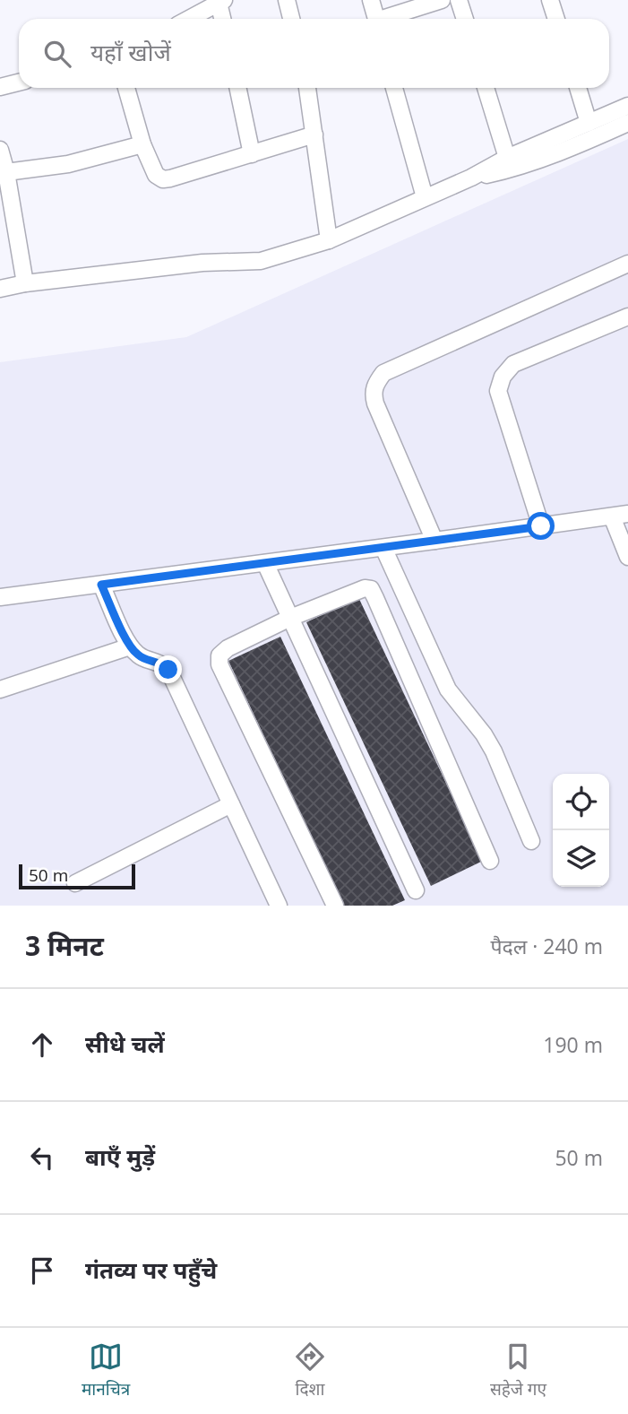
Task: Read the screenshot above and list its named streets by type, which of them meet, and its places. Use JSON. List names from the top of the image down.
{
  "scale_bar": "50 m",
  "page": {
    "search": "यहाँ खोजें",
    "scale": "50 m",
    "heading": ["3 मिनट", "पैदल · 240 m"],
    "list": [
      ["सीधे चलें", "190 m"],
      ["बाएँ मुड़ें", "50 m"],
      "गंतव्य पर पहुँचे"
    ],
    "nav": ["मानचित्र", "दिशा", "सहेजे गए"]
  }
}
